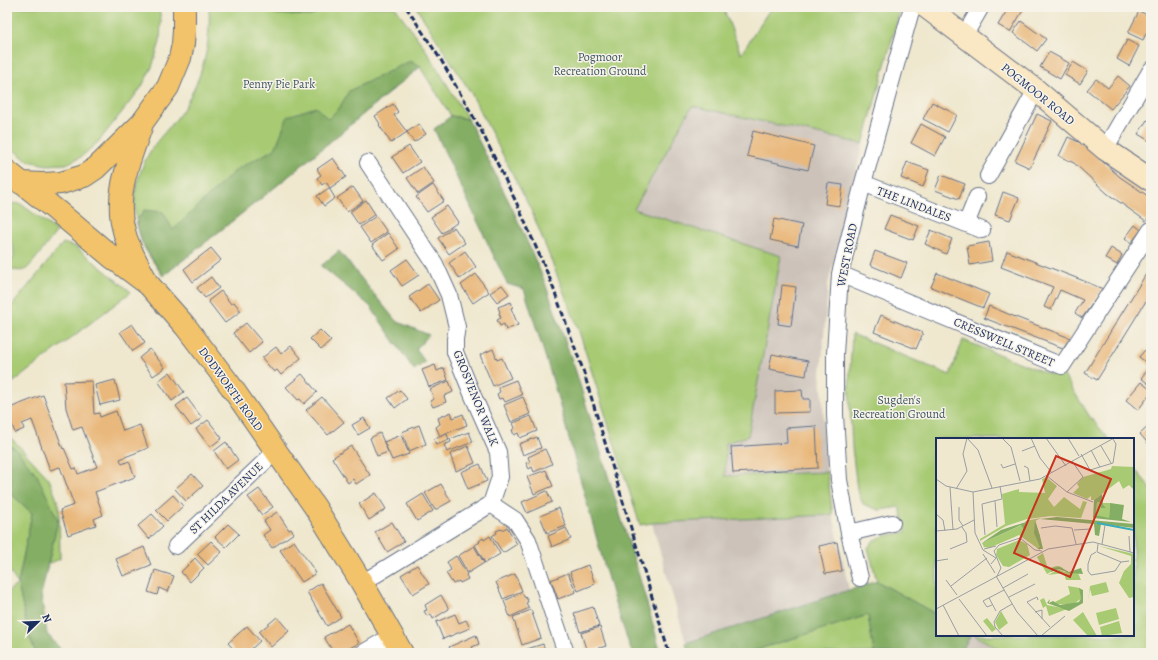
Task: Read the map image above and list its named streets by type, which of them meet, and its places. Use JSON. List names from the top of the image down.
{
  "streets": {
    "highway": ["DODWORTH ROAD"],
    "street": [
      "POGMOOR ROAD",
      "THE LINDALES",
      "WEST ROAD",
      "CRESSWELL STREET",
      "GROSVENOR WALK",
      "ST HILDA AVENUE"
    ]
  },
  "crossings": [
    ["THE LINDALES", "WEST ROAD"],
    ["WEST ROAD", "CRESSWELL STREET"],
    ["DODWORTH ROAD", "ST HILDA AVENUE"]
  ],
  "parks": ["Pogmoor Recreation Ground", "Penny Pie Park", "Sugden's Recreation Ground"],
  "north": "top right"
}
